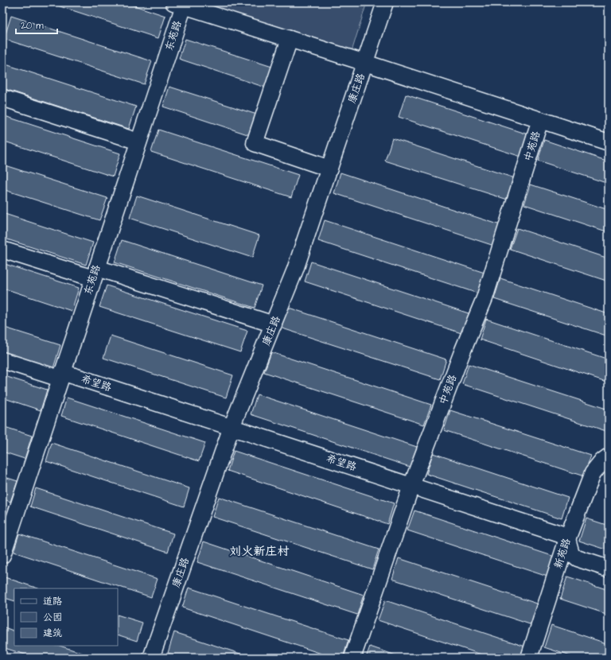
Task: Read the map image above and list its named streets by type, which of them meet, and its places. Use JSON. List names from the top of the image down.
{
  "streets": {
    "street": [
      "东苑路",
      "康庄路",
      "中苑路",
      "希望路",
      "新苑路"
    ]
  },
  "crossings": [
    ["东苑路", "希望路"],
    ["康庄路", "希望路"],
    ["中苑路", "希望路"],
    ["希望路", "新苑路"]
  ],
  "districts": ["刘火新庄村"],
  "legend": ["道路", "公园", "建筑"],
  "scale_bar": "20 m"
}
